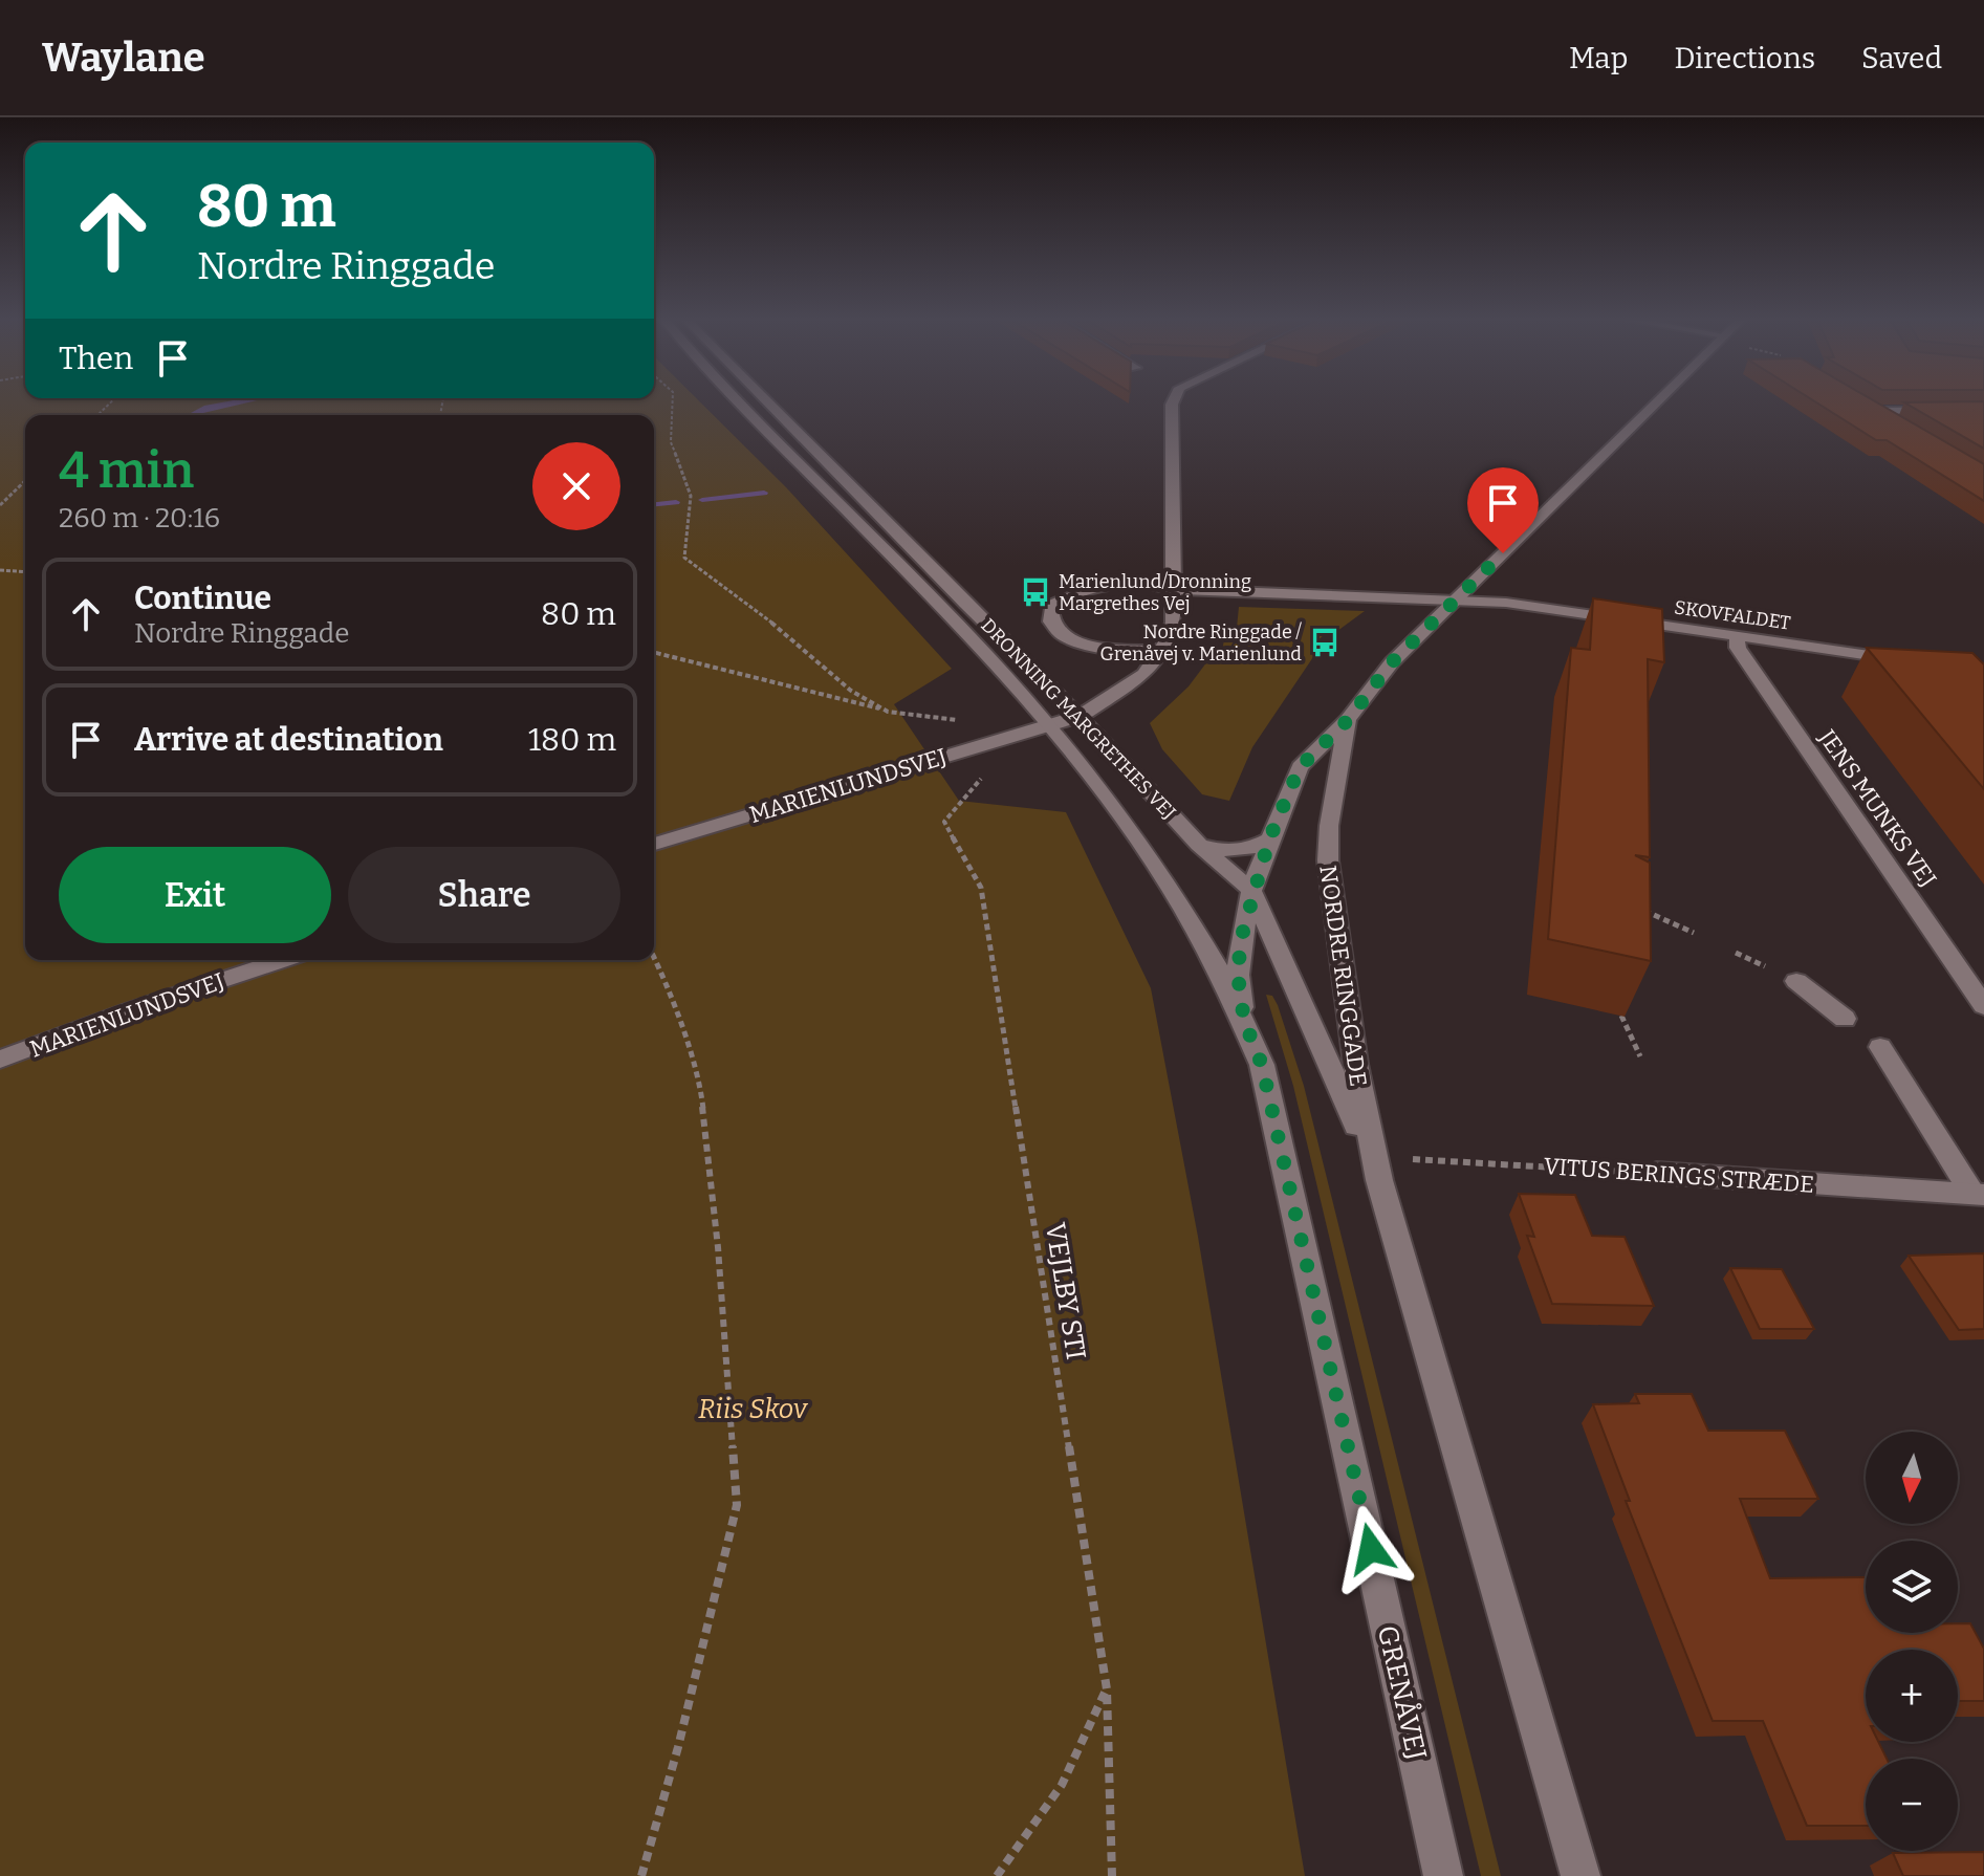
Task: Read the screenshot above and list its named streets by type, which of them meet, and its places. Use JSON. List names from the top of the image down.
{
  "streets": {
    "street": [
      "SKOVFALDET",
      "DRONNING MARGRETHES VEJ",
      "MARIENLUNDSVEJ",
      "JENS MUNKS VEJ",
      "NORDRE RINGGADE",
      "VITUS BERINGS STRÆDE",
      "GRENÅVEJ"
    ],
    "path": ["VEJLBY STI"]
  },
  "crossings": [
    ["SKOVFALDET", "MARIENLUNDSVEJ"],
    ["SKOVFALDET", "JENS MUNKS VEJ"],
    ["SKOVFALDET", "NORDRE RINGGADE"],
    ["DRONNING MARGRETHES VEJ", "MARIENLUNDSVEJ"],
    ["DRONNING MARGRETHES VEJ", "NORDRE RINGGADE"],
    ["DRONNING MARGRETHES VEJ", "VITUS BERINGS STRÆDE"],
    ["DRONNING MARGRETHES VEJ", "GRENÅVEJ"],
    ["NORDRE RINGGADE", "VITUS BERINGS STRÆDE"],
    ["NORDRE RINGGADE", "GRENÅVEJ"]
  ],
  "parks": ["Riis Skov"],
  "places": {
    "bus stop": ["Marienlund/Dronning Margrethes Vej", "Nordre Ringgade / Grenåvej v. Marienlund"]
  },
  "north": "bottom",
  "page": {
    "header": "Waylane",
    "nav": ["Map", "Directions", "Saved"],
    "turn": ["80 m", "Nordre Ringgade"],
    "then": "Then",
    "heading": ["4 min", "260 m · 20:16"],
    "list": [
      {
        "name": "Continue",
        "note": "Nordre Ringgade",
        "value": "80 m"
      },
      {
        "name": "Arrive at destination",
        "value": "180 m"
      }
    ],
    "buttons": ["Exit", "Share"],
    "map_buttons": ["+", "−"]
  }
}
